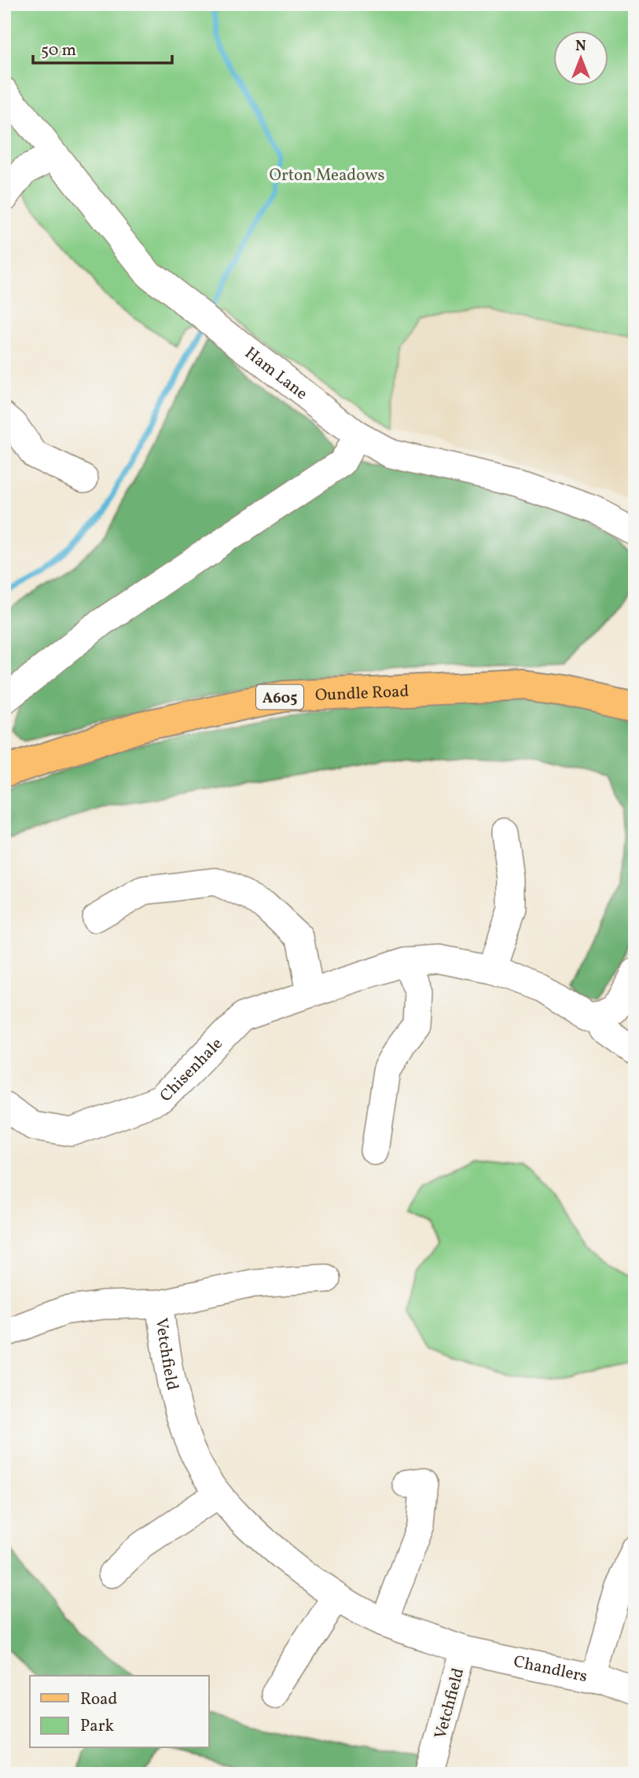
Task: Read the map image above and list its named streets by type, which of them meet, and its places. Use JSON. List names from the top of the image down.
{
  "streets": {
    "main road": ["Oundle Road", "A605"],
    "street": [
      "Ham Lane",
      "Chisenhale",
      "Vetchfield",
      "Chandlers"
    ]
  },
  "crossings": [
    ["Vetchfield", "Chandlers"]
  ],
  "parks": ["Orton Meadows"],
  "legend": ["Road", "Park"],
  "scale_bar": "50 m",
  "north": "top"
}
